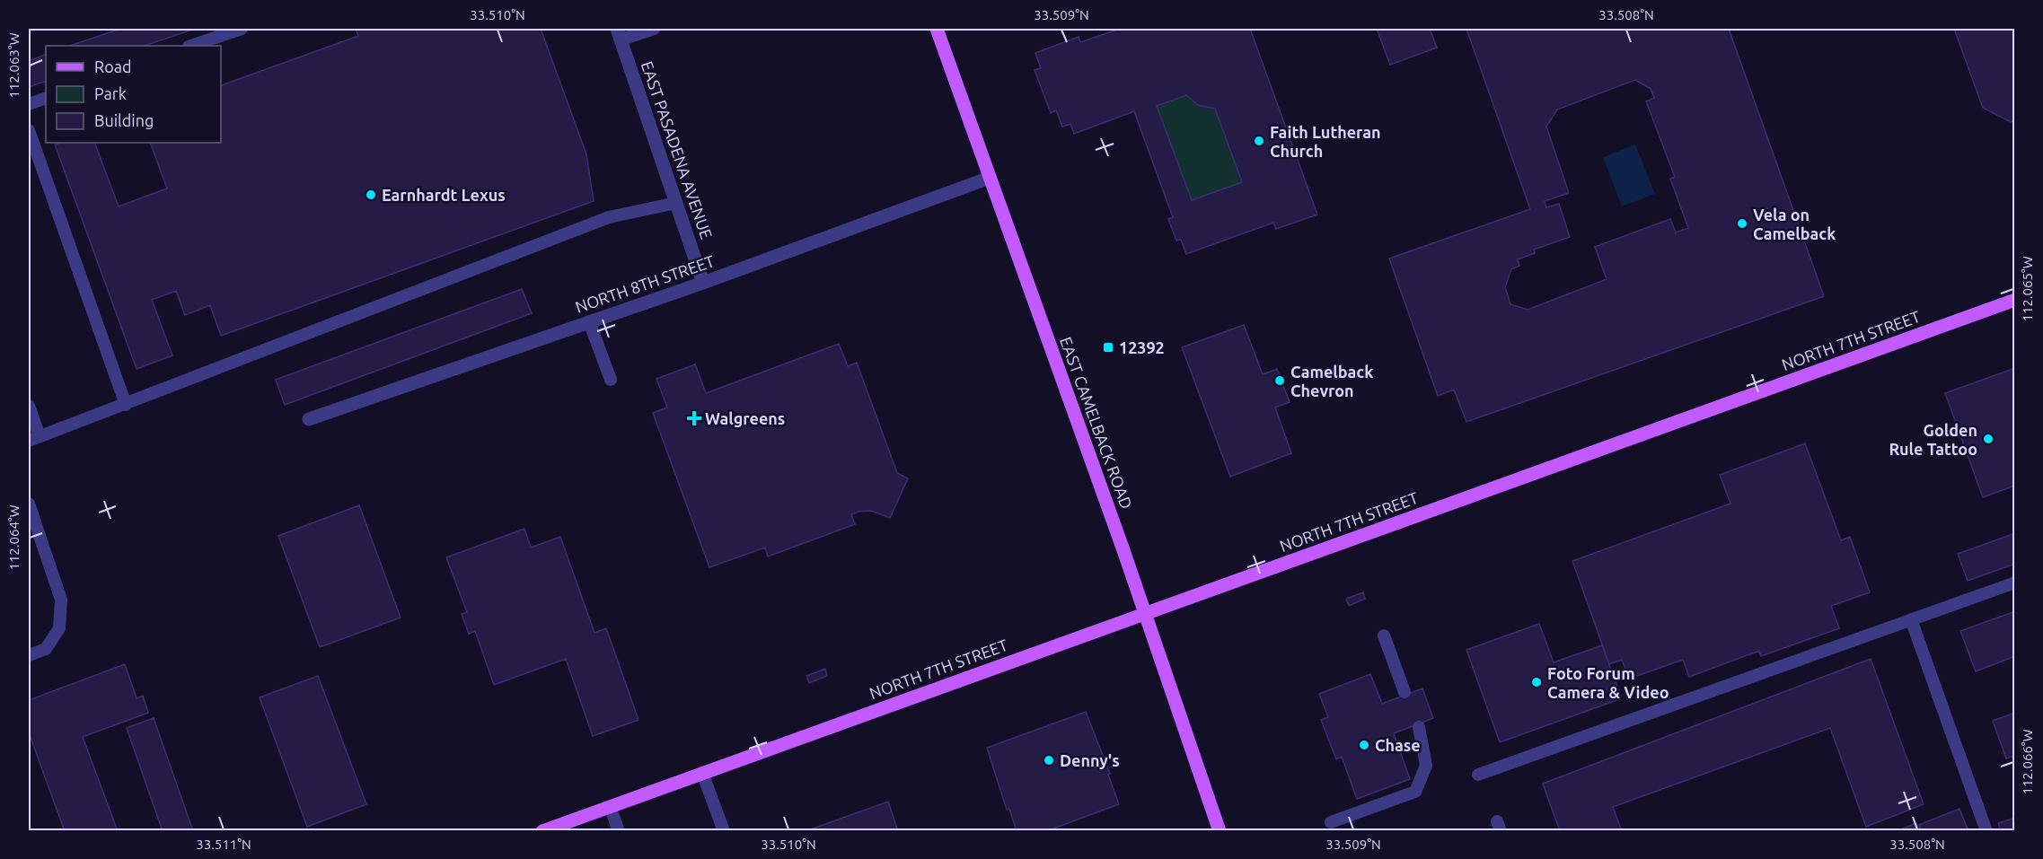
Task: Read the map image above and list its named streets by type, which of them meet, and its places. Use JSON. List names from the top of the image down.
{
  "streets": {
    "main road": ["NORTH 7TH STREET", "EAST CAMELBACK ROAD"],
    "street": ["EAST PASADENA AVENUE", "NORTH 8TH STREET"]
  },
  "crossings": [
    ["EAST PASADENA AVENUE", "NORTH 8TH STREET"],
    ["NORTH 8TH STREET", "EAST CAMELBACK ROAD"],
    ["NORTH 7TH STREET", "EAST CAMELBACK ROAD"]
  ],
  "places": {
    "other": [
      "Faith Lutheran Church",
      "Earnhardt Lexus",
      "Vela on Camelback",
      "Camelback Chevron",
      "Golden Rule Tattoo",
      "Foto Forum Camera & Video",
      "Chase",
      "Denny's"
    ],
    "transit": ["12392"],
    "health": ["Walgreens"]
  },
  "legend": ["Road", "Park", "Building"],
  "coordinates": [
    "33.510°N",
    "33.509°N",
    "33.508°N",
    "112.063°W",
    "112.065°W",
    "112.064°W",
    "112.066°W",
    "33.511°N"
  ]
}
